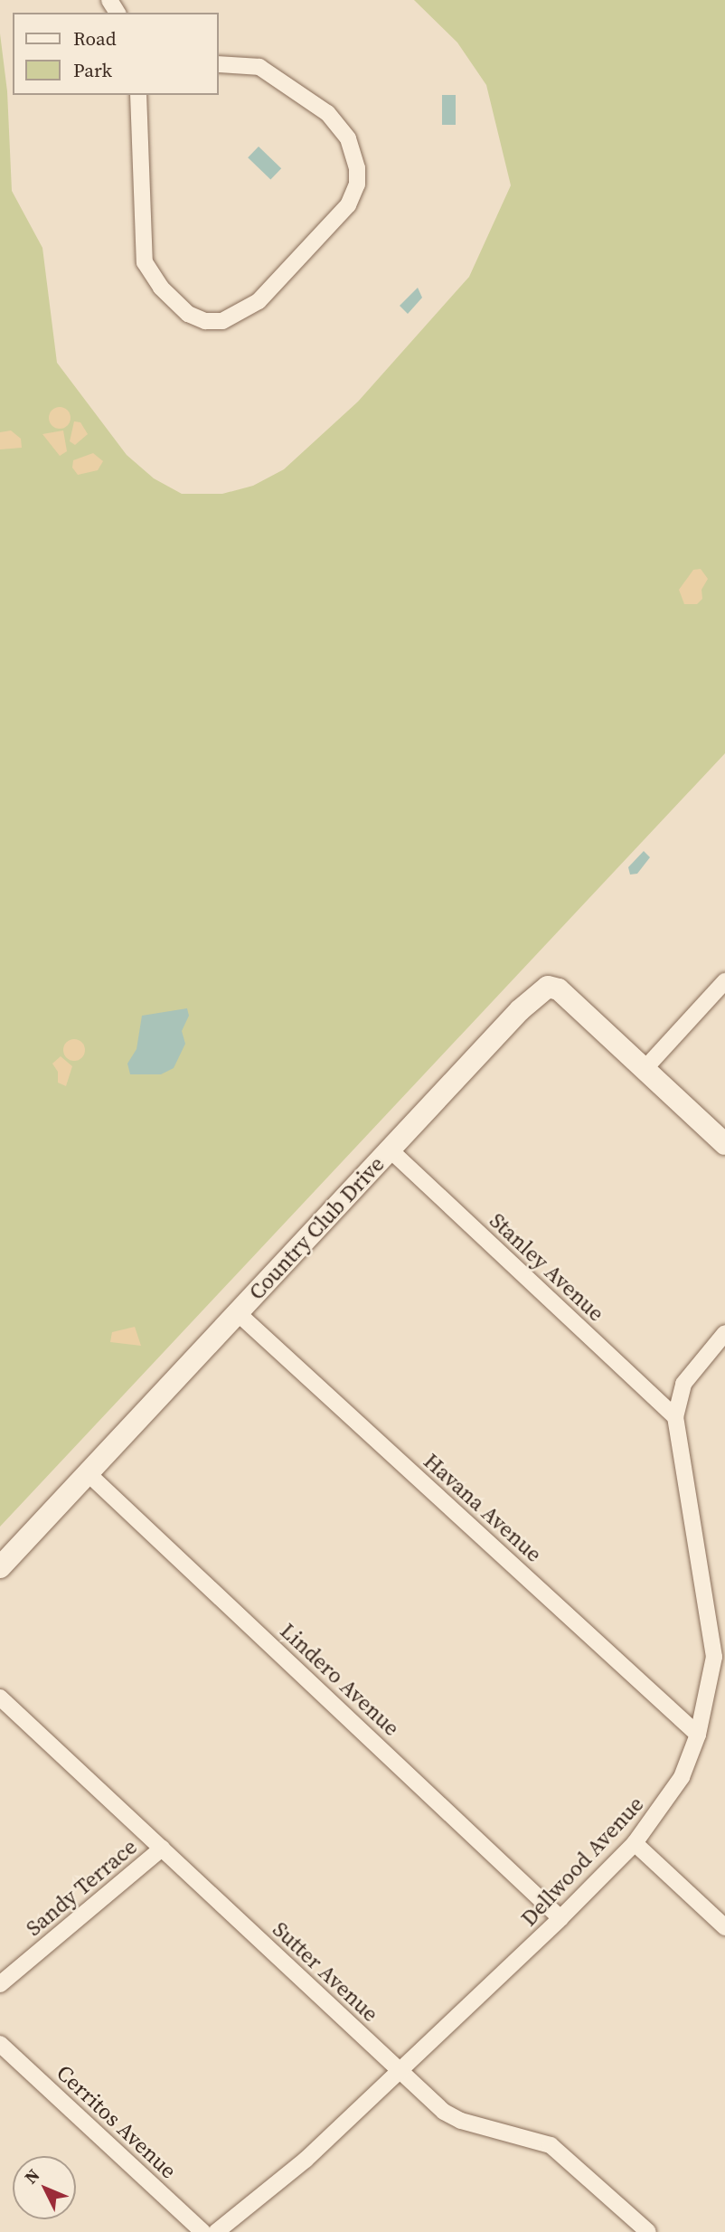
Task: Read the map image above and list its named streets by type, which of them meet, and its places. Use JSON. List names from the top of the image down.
{
  "streets": {
    "street": [
      "Country Club Drive",
      "Stanley Avenue",
      "Havana Avenue",
      "Lindero Avenue",
      "Dellwood Avenue",
      "Sandy Terrace",
      "Sutter Avenue",
      "Cerritos Avenue"
    ]
  },
  "crossings": [
    ["Country Club Drive", "Stanley Avenue"],
    ["Country Club Drive", "Havana Avenue"],
    ["Country Club Drive", "Lindero Avenue"],
    ["Stanley Avenue", "Dellwood Avenue"],
    ["Havana Avenue", "Dellwood Avenue"],
    ["Lindero Avenue", "Dellwood Avenue"],
    ["Dellwood Avenue", "Sutter Avenue"],
    ["Sandy Terrace", "Sutter Avenue"]
  ],
  "legend": ["Road", "Park"],
  "north": "top left"
}
